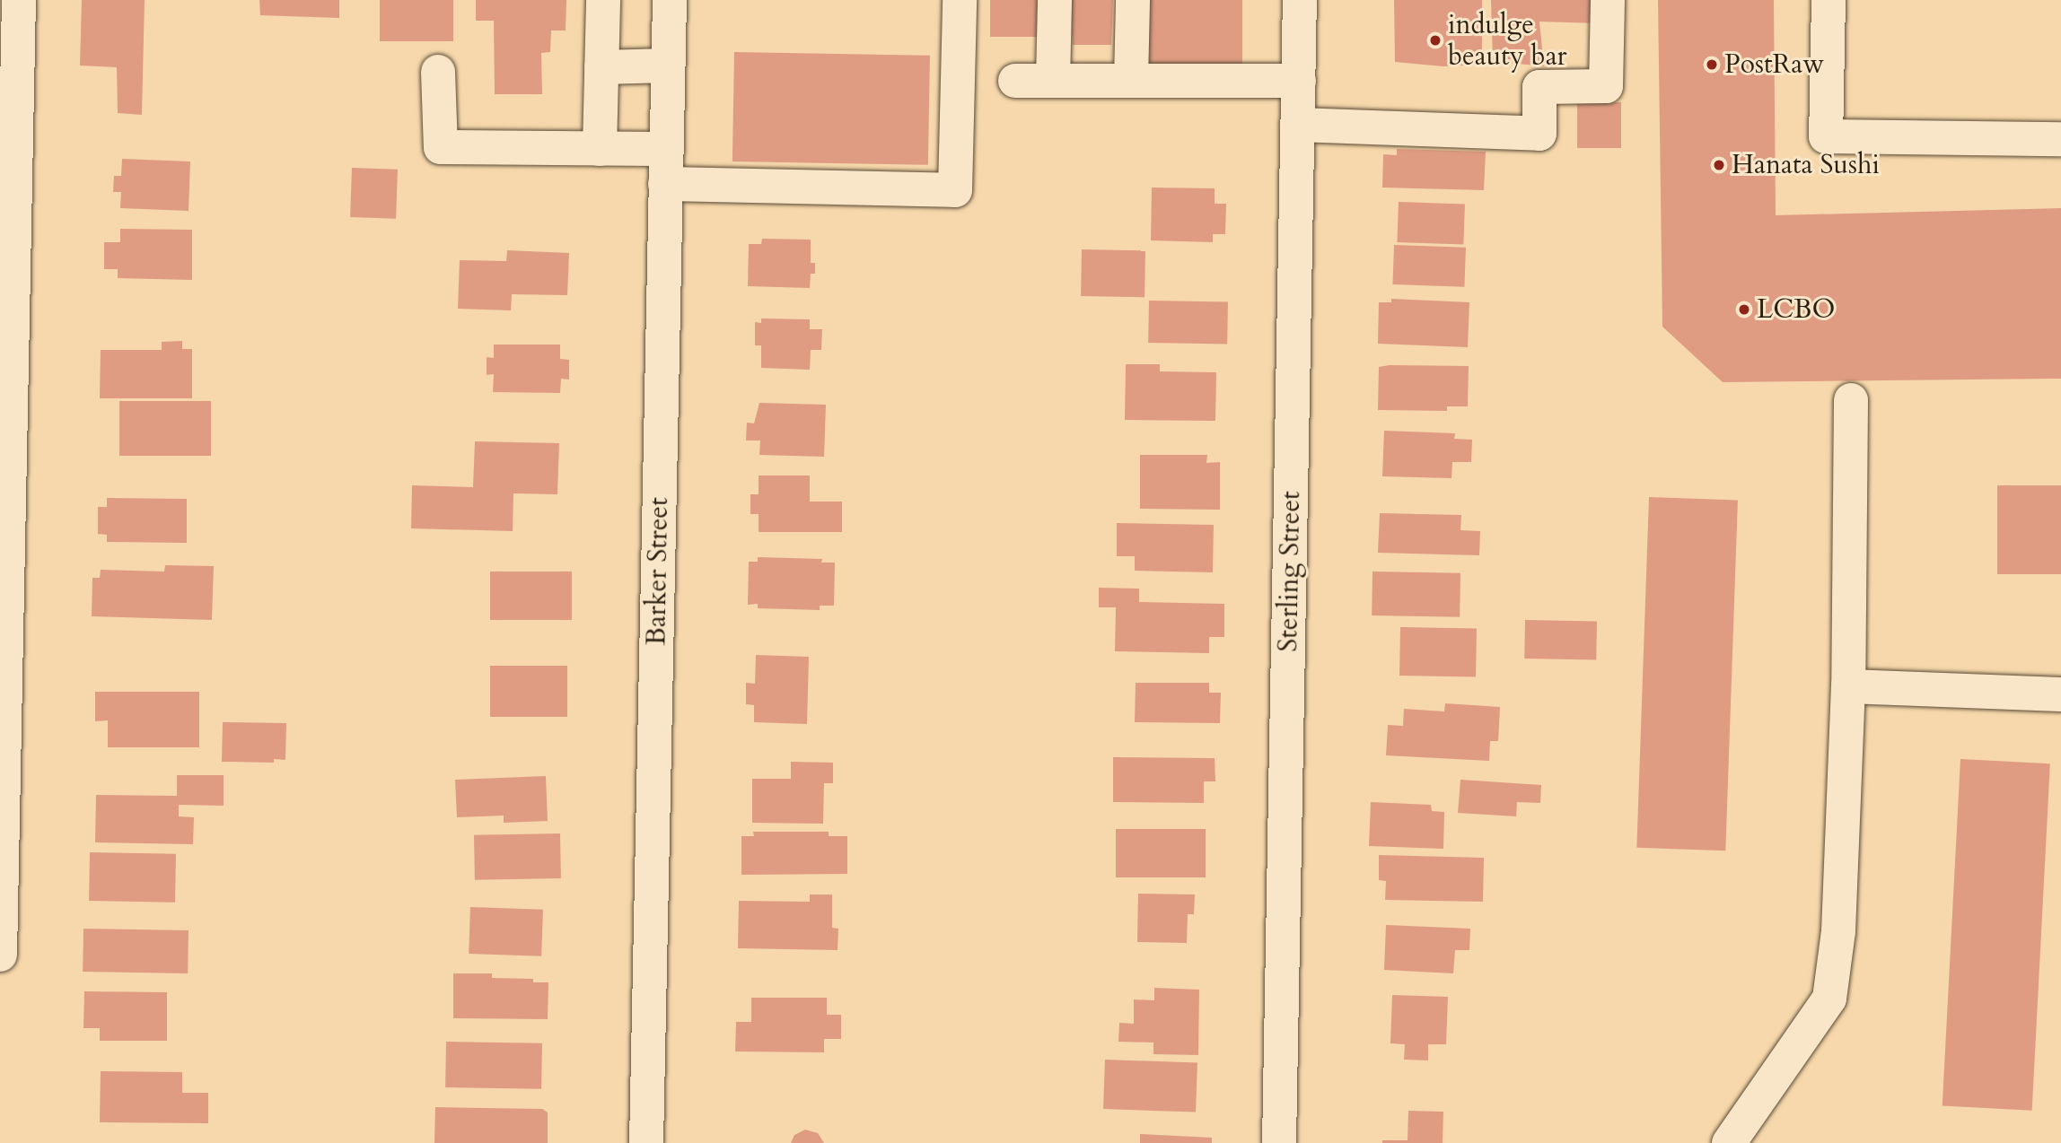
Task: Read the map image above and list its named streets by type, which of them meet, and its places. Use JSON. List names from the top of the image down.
{
  "streets": {
    "street": ["Barker Street", "Sterling Street"]
  },
  "places": [
    "indulge beauty bar",
    "PostRaw",
    "Hanata Sushi",
    "LCBO"
  ]
}
